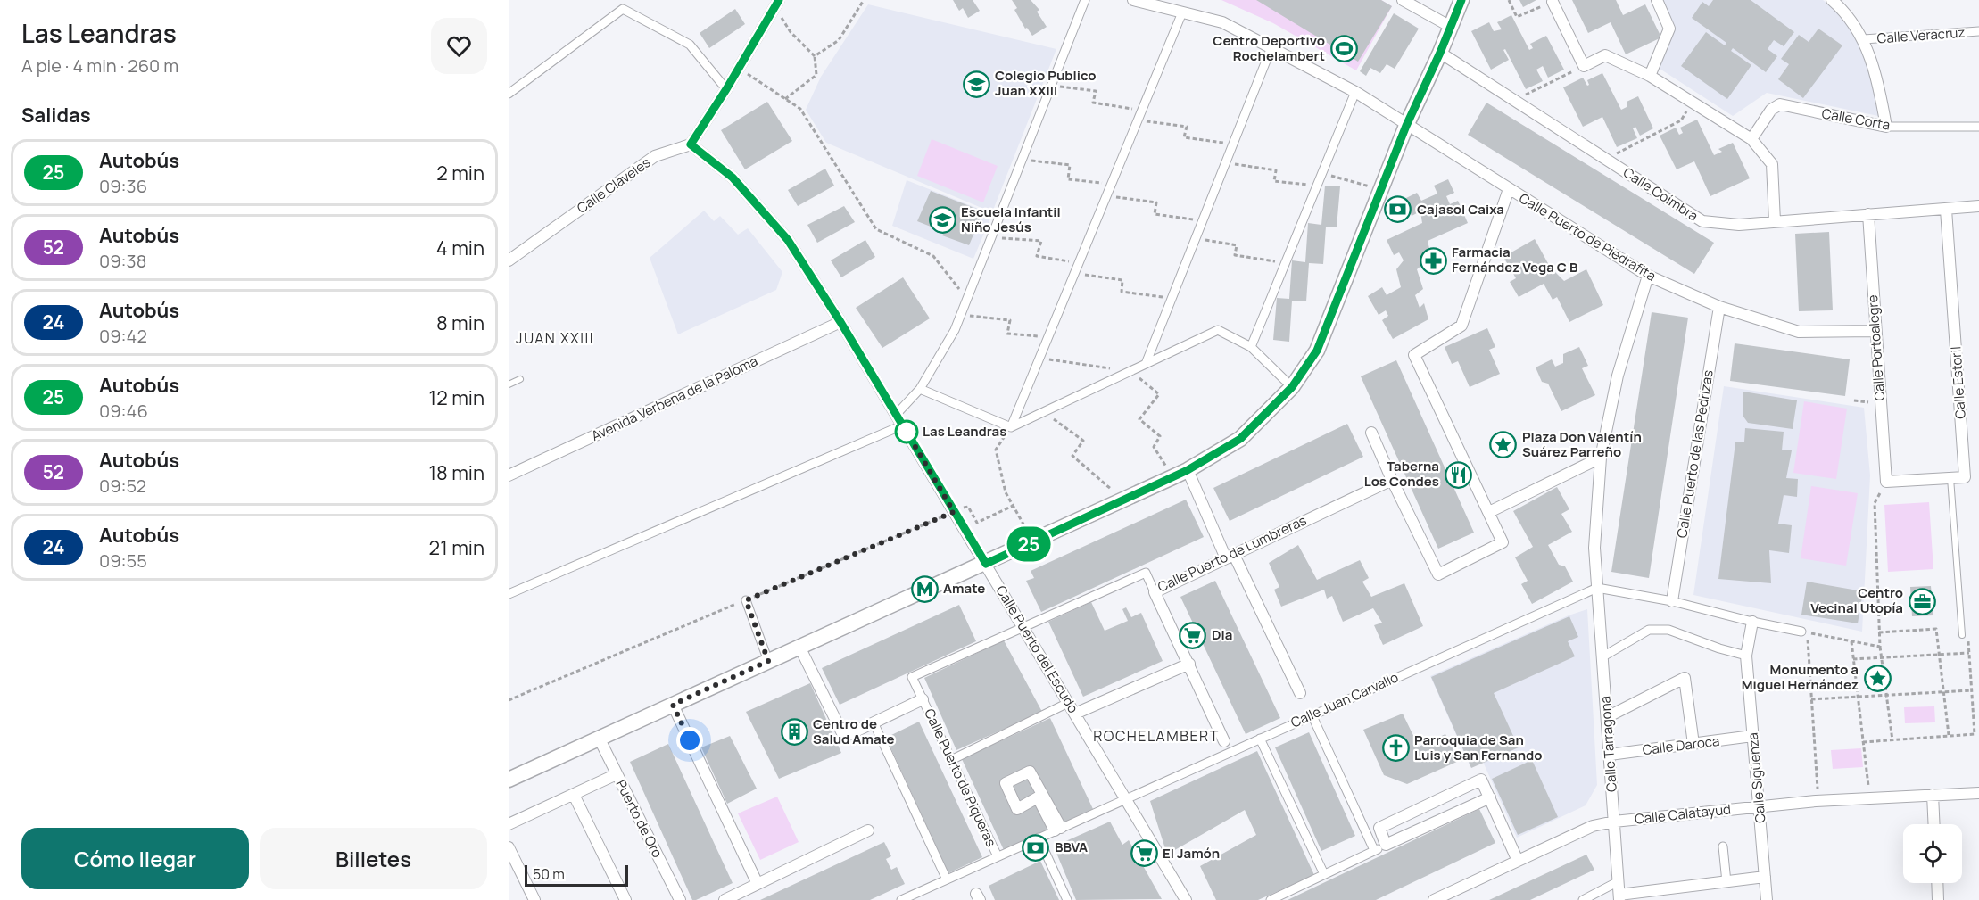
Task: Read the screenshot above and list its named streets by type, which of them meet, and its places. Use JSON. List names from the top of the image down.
{
  "streets": {
    "street": [
      "Calle Veracruz",
      "Calle Corta",
      "Calle Claveles",
      "Calle Coímbra",
      "Calle Puerto de Piedrafita",
      "Calle Portoalegre",
      "Calle Estoril",
      "Avenida Verbena de la Paloma",
      "Calle Puerto de las Pedrizas",
      "Calle Puerto de Lumbreras",
      "Calle Puerto del Escudo",
      "Calle Juan Carvallo",
      "Calle Tarragona",
      "Calle Daroca",
      "Calle Puerto de Piqueras",
      "Calle Sigüenza",
      "Calle Calatayud",
      "Puerto de Oro"
    ]
  },
  "crossings": [
    ["Calle Claveles", "Calle Puerto del Escudo"],
    ["Calle Coímbra", "Calle Portoalegre"],
    ["Calle Coímbra", "Calle Estoril"],
    ["Calle Puerto de Piedrafita", "Calle Portoalegre"],
    ["Calle Puerto de Piedrafita", "Calle Puerto de las Pedrizas"],
    ["Calle Puerto de Piedrafita", "Calle Tarragona"],
    ["Avenida Verbena de la Paloma", "Calle Puerto del Escudo"],
    ["Calle Puerto de Lumbreras", "Calle Puerto del Escudo"],
    ["Calle Puerto de Lumbreras", "Calle Puerto de Piqueras"],
    ["Calle Puerto del Escudo", "Calle Juan Carvallo"],
    ["Calle Puerto del Escudo", "Calle Puerto de Piqueras"],
    ["Calle Juan Carvallo", "Calle Tarragona"],
    ["Calle Juan Carvallo", "Calle Puerto de Piqueras"],
    ["Calle Tarragona", "Calle Daroca"],
    ["Calle Tarragona", "Calle Calatayud"],
    ["Calle Daroca", "Calle Sigüenza"],
    ["Calle Sigüenza", "Calle Calatayud"]
  ],
  "districts": ["JUAN XXIII", "ROCHELAMBERT"],
  "places": {
    "sports": ["Centro Deportivo Rochelambert"],
    "school or university": ["Colegio Publico Juan XXIII", "Escuela Infantil Niño Jesús"],
    "bank": ["Cajasol Caixa", "BBVA"],
    "pharmacy": ["Farmacia Fernández Vega C B"],
    "other": ["Las Leandras"],
    "place": ["Plaza Don Valentín Suárez Parreño", "Monumento a Miguel Hernández"],
    "restaurant": ["Taberna Los Condes"],
    "metro station": ["Amate"],
    "office": ["Centro Vecinal Utopía"],
    "supermarket": ["Dia", "El Jamón"],
    "building": ["Centro de Salud Amate"],
    "church": ["Parroquia de San Luis y San Fernando"]
  },
  "lines": ["bus line 25"],
  "scale_bar": "50 m",
  "page": {
    "heading": [
      ["Las Leandras", "A pie · 4 min · 260 m"],
      "Salidas"
    ],
    "on_map": "25",
    "list": [
      {
        "mark": "25",
        "name": "Autobús",
        "note": "09:36",
        "value": "2 min"
      },
      {
        "mark": "52",
        "name": "Autobús",
        "note": "09:38",
        "value": "4 min"
      },
      {
        "mark": "24",
        "name": "Autobús",
        "note": "09:42",
        "value": "8 min"
      },
      {
        "mark": "25",
        "name": "Autobús",
        "note": "09:46",
        "value": "12 min"
      },
      {
        "mark": "52",
        "name": "Autobús",
        "note": "09:52",
        "value": "18 min"
      },
      {
        "mark": "24",
        "name": "Autobús",
        "note": "09:55",
        "value": "21 min"
      }
    ],
    "buttons": ["Cómo llegar", "Billetes"],
    "scale": "50 m"
  }
}
